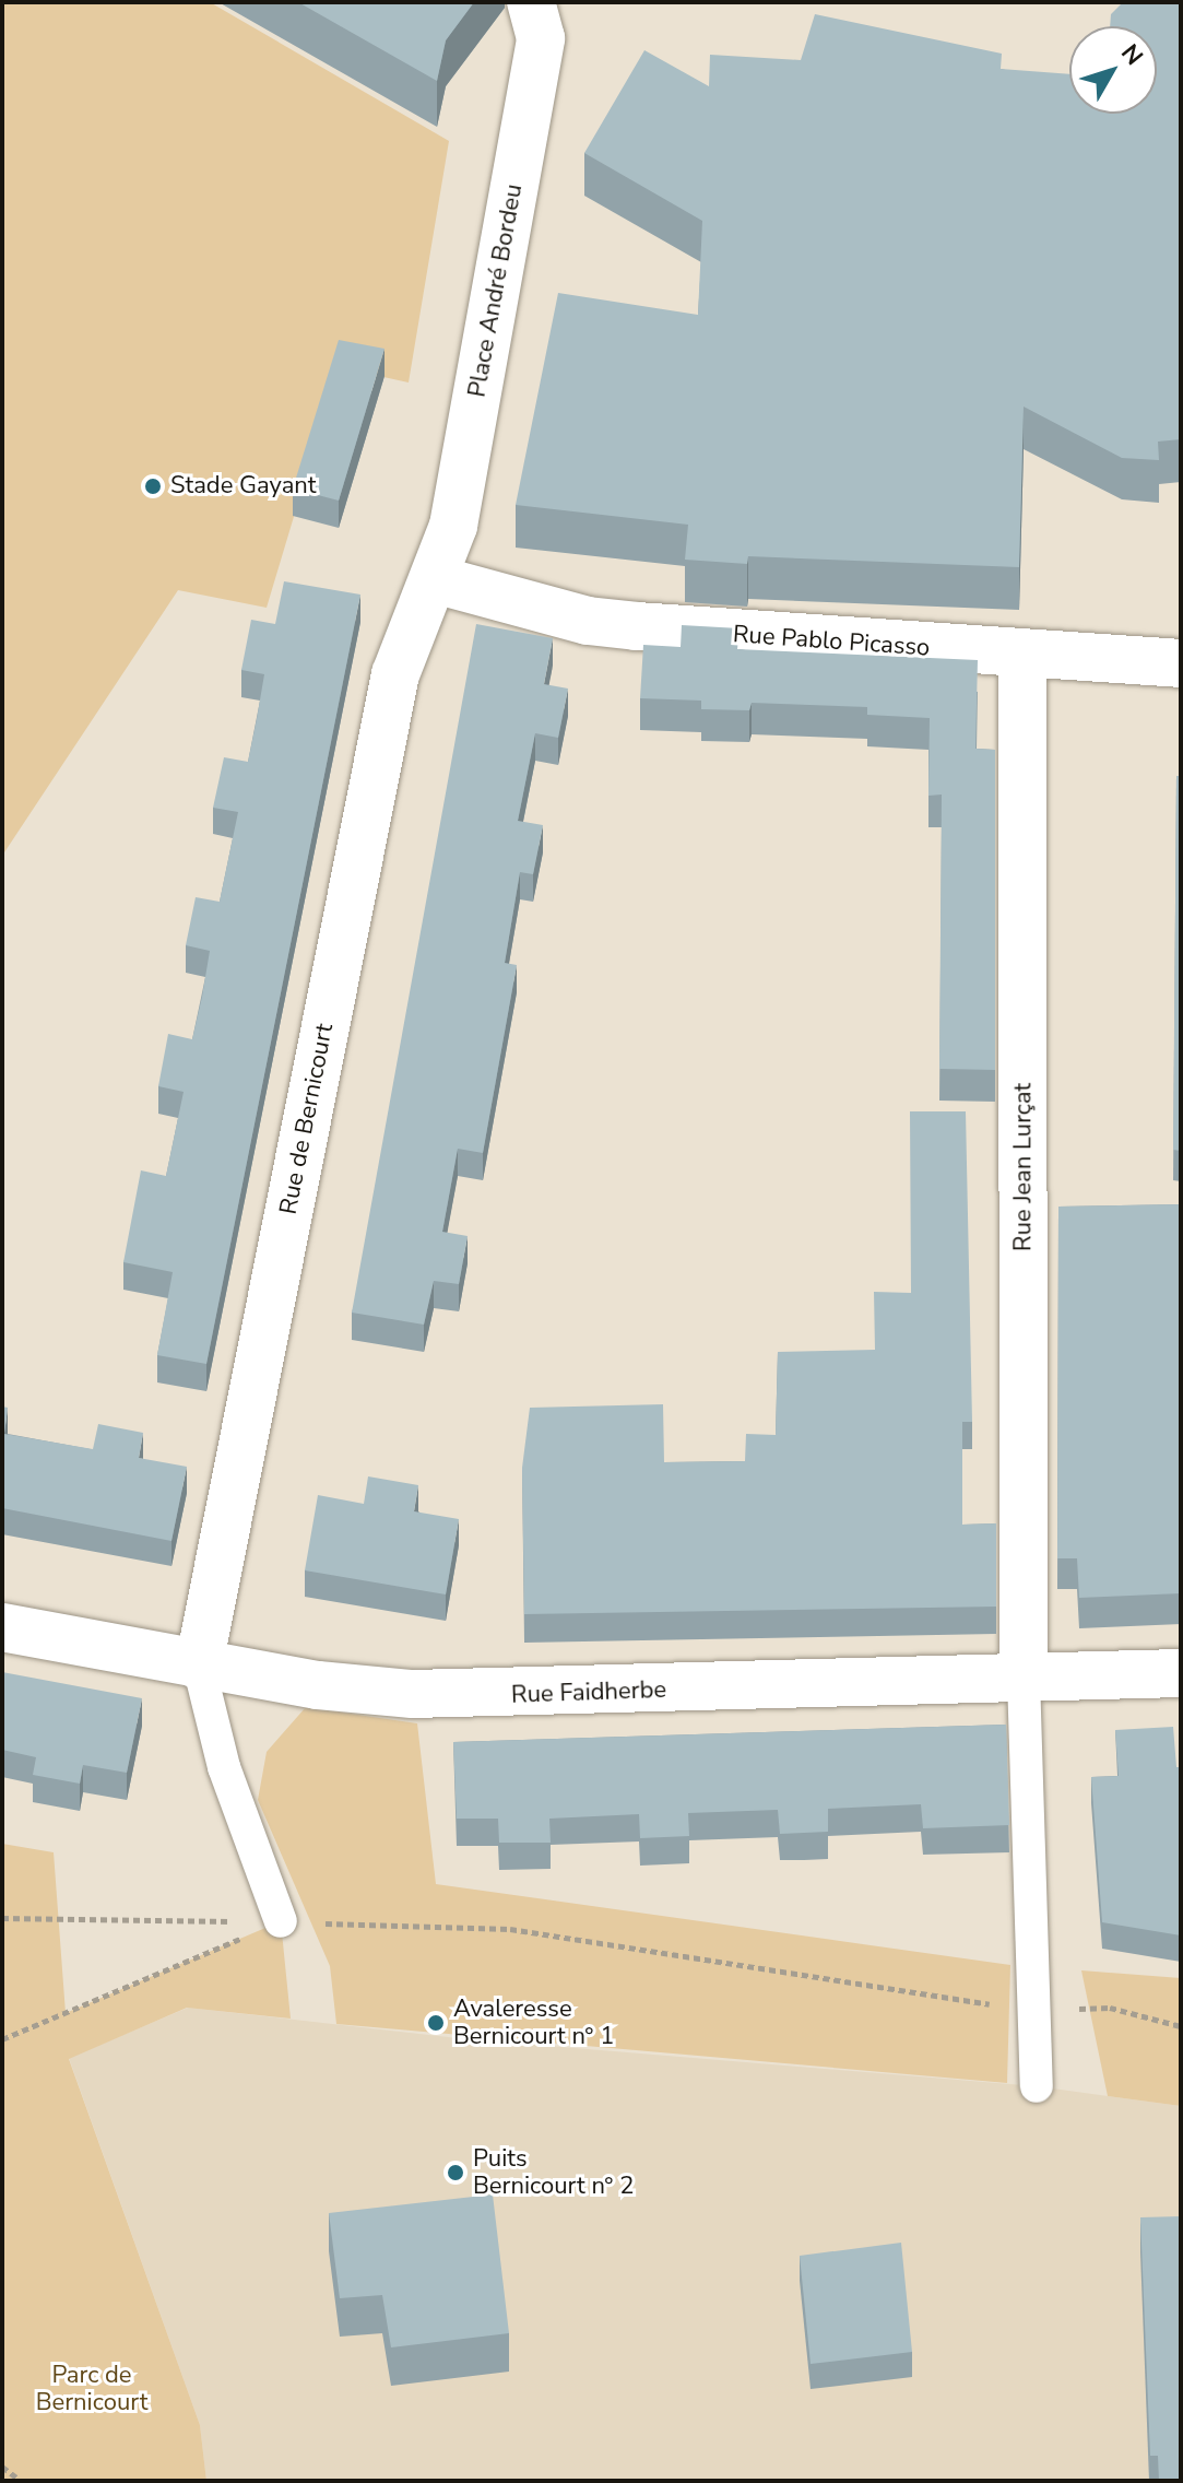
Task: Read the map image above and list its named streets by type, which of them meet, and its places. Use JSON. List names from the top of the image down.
{
  "streets": {
    "street": [
      "Place André Bordeu",
      "Rue Pablo Picasso",
      "Rue de Bernicourt",
      "Rue Jean Lurçat",
      "Rue Faidherbe"
    ]
  },
  "crossings": [
    ["Place André Bordeu", "Rue Pablo Picasso"],
    ["Place André Bordeu", "Rue de Bernicourt"],
    ["Rue Pablo Picasso", "Rue de Bernicourt"],
    ["Rue Pablo Picasso", "Rue Jean Lurçat"],
    ["Rue de Bernicourt", "Rue Faidherbe"],
    ["Rue Jean Lurçat", "Rue Faidherbe"]
  ],
  "parks": ["Parc de Bernicourt"],
  "places": ["Stade Gayant", "Avaleresse Bernicourt n° 1", "Puits Bernicourt n° 2"],
  "north": "top right"
}
